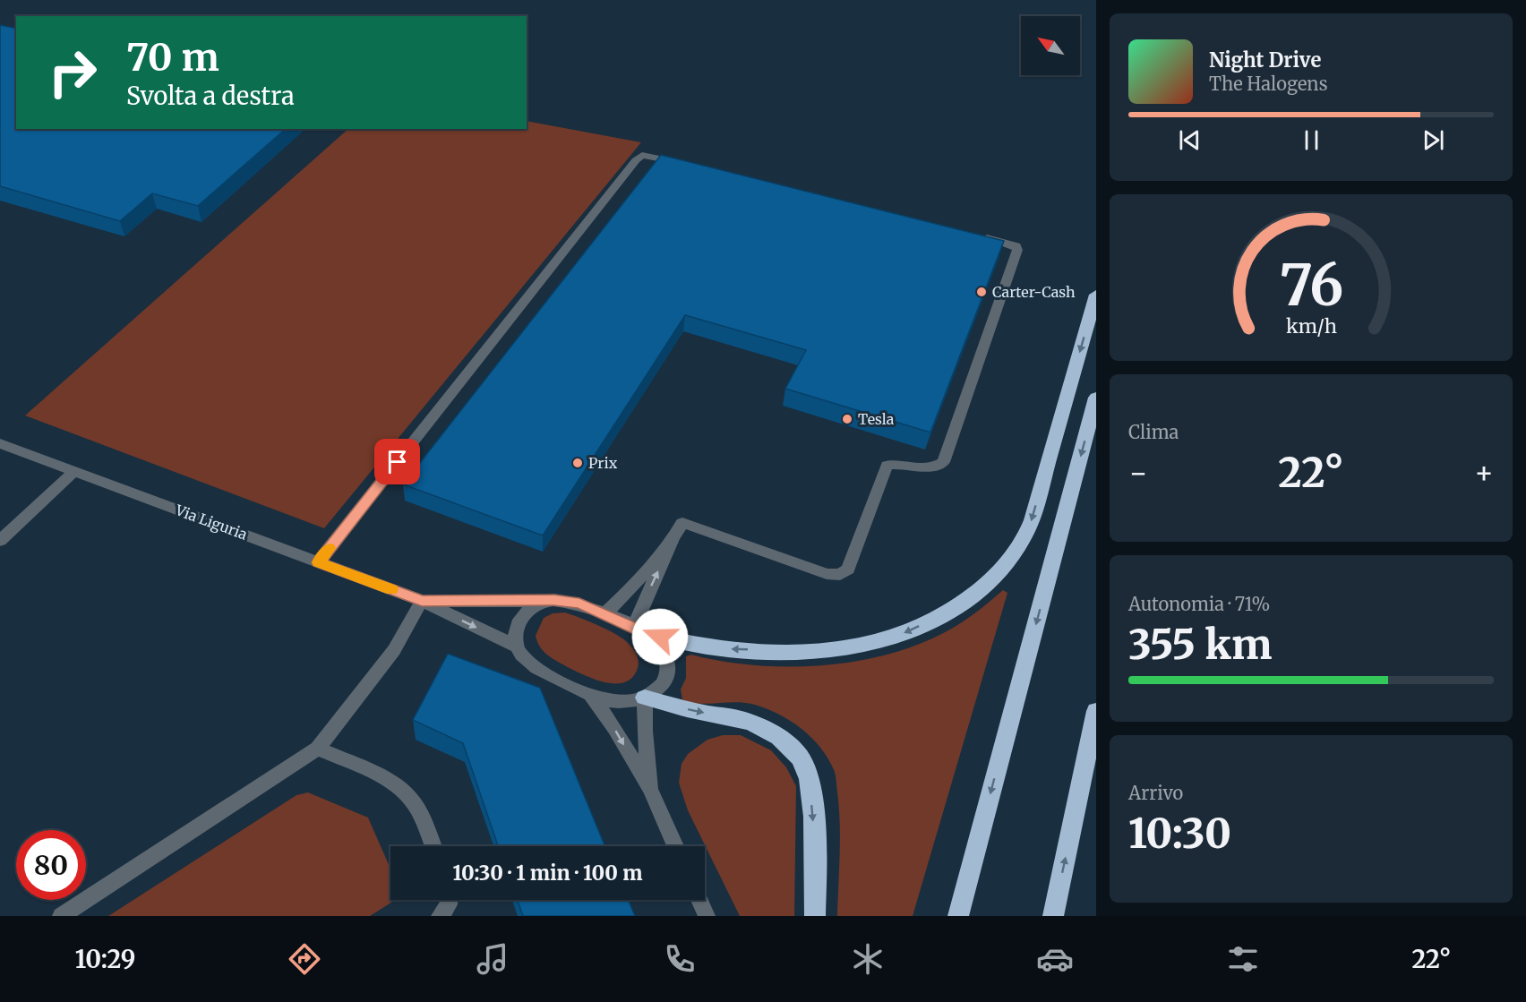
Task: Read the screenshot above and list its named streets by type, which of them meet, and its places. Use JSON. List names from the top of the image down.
{
  "streets": {
    "street": ["Via Liguria"]
  },
  "places": ["Carter-Cash", "Tesla", "Prix"],
  "north": "top left",
  "page": {
    "turn": ["70 m", "Svolta a destra"],
    "song": ["Night Drive", "The Halogens"],
    "tile": [
      "Clima",
      ["Autonomia · 71%", "355 km"],
      ["Arrivo", "10:30"]
    ],
    "heat": ["−", "22°", "+"],
    "limit": "80",
    "trip": "10:30 · 1 min · 100 m",
    "tabs": ["10:29", "22°"],
    "gauge": ["76", "km/h"]
  }
}
